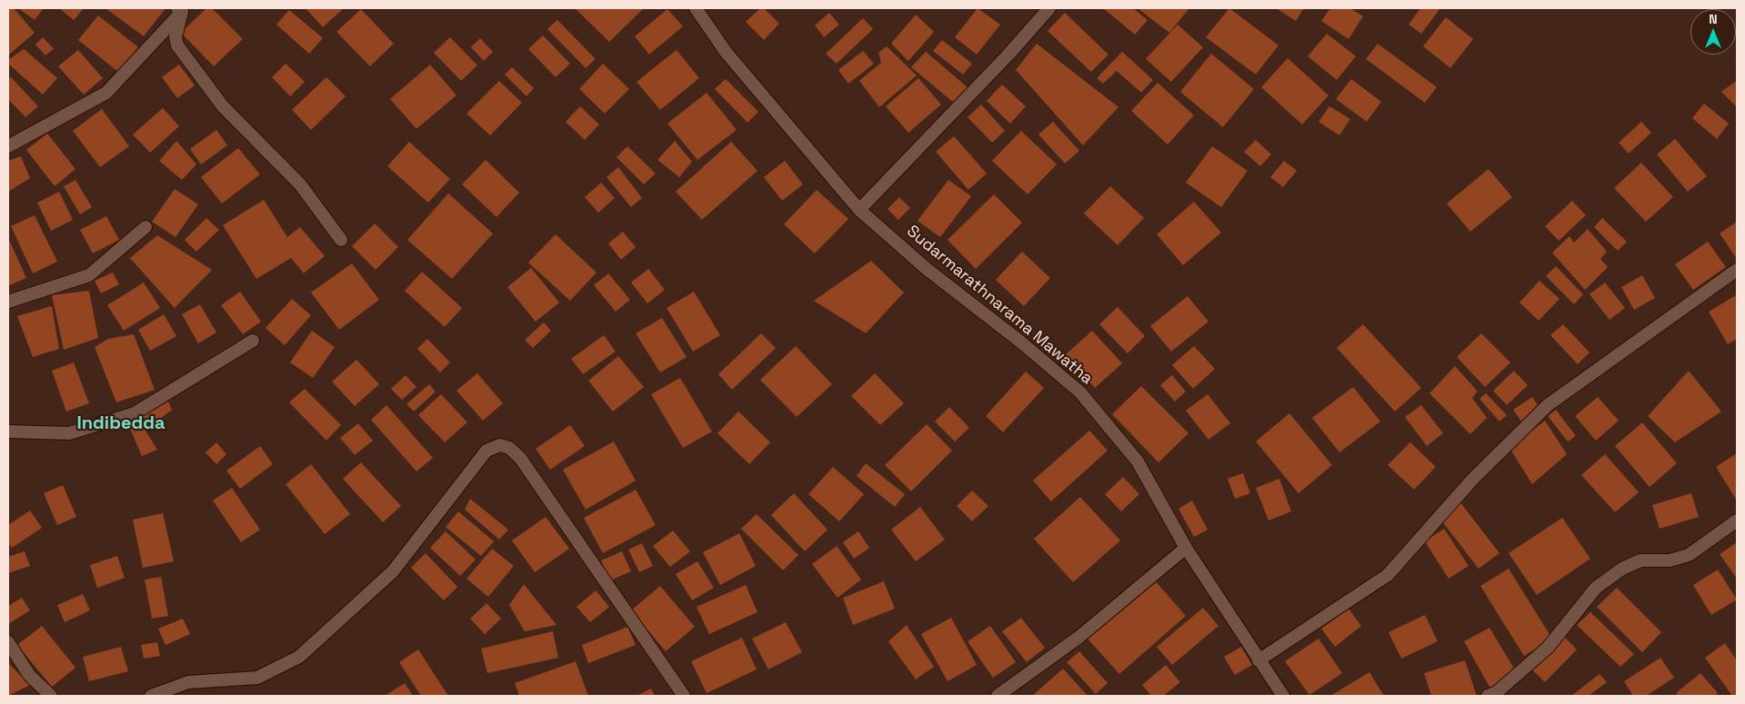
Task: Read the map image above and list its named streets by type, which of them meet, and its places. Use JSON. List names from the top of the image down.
{
  "streets": {
    "street": ["Sudarmarathnarama Mawatha"]
  },
  "districts": ["Indibedda"],
  "north": "top"
}
